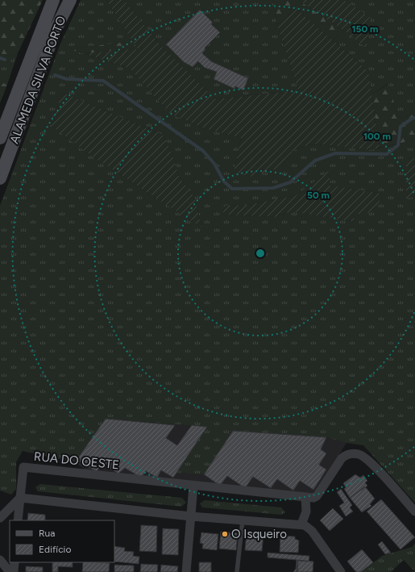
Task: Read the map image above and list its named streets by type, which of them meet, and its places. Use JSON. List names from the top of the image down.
{
  "streets": {
    "main road": ["ALAMEDA SILVA PORTO"],
    "street": ["RUA DO OESTE"]
  },
  "places": ["O Isqueiro"],
  "legend": ["Rua", "Edifício"],
  "rings": ["150 m", "100 m", "50 m"]
}
